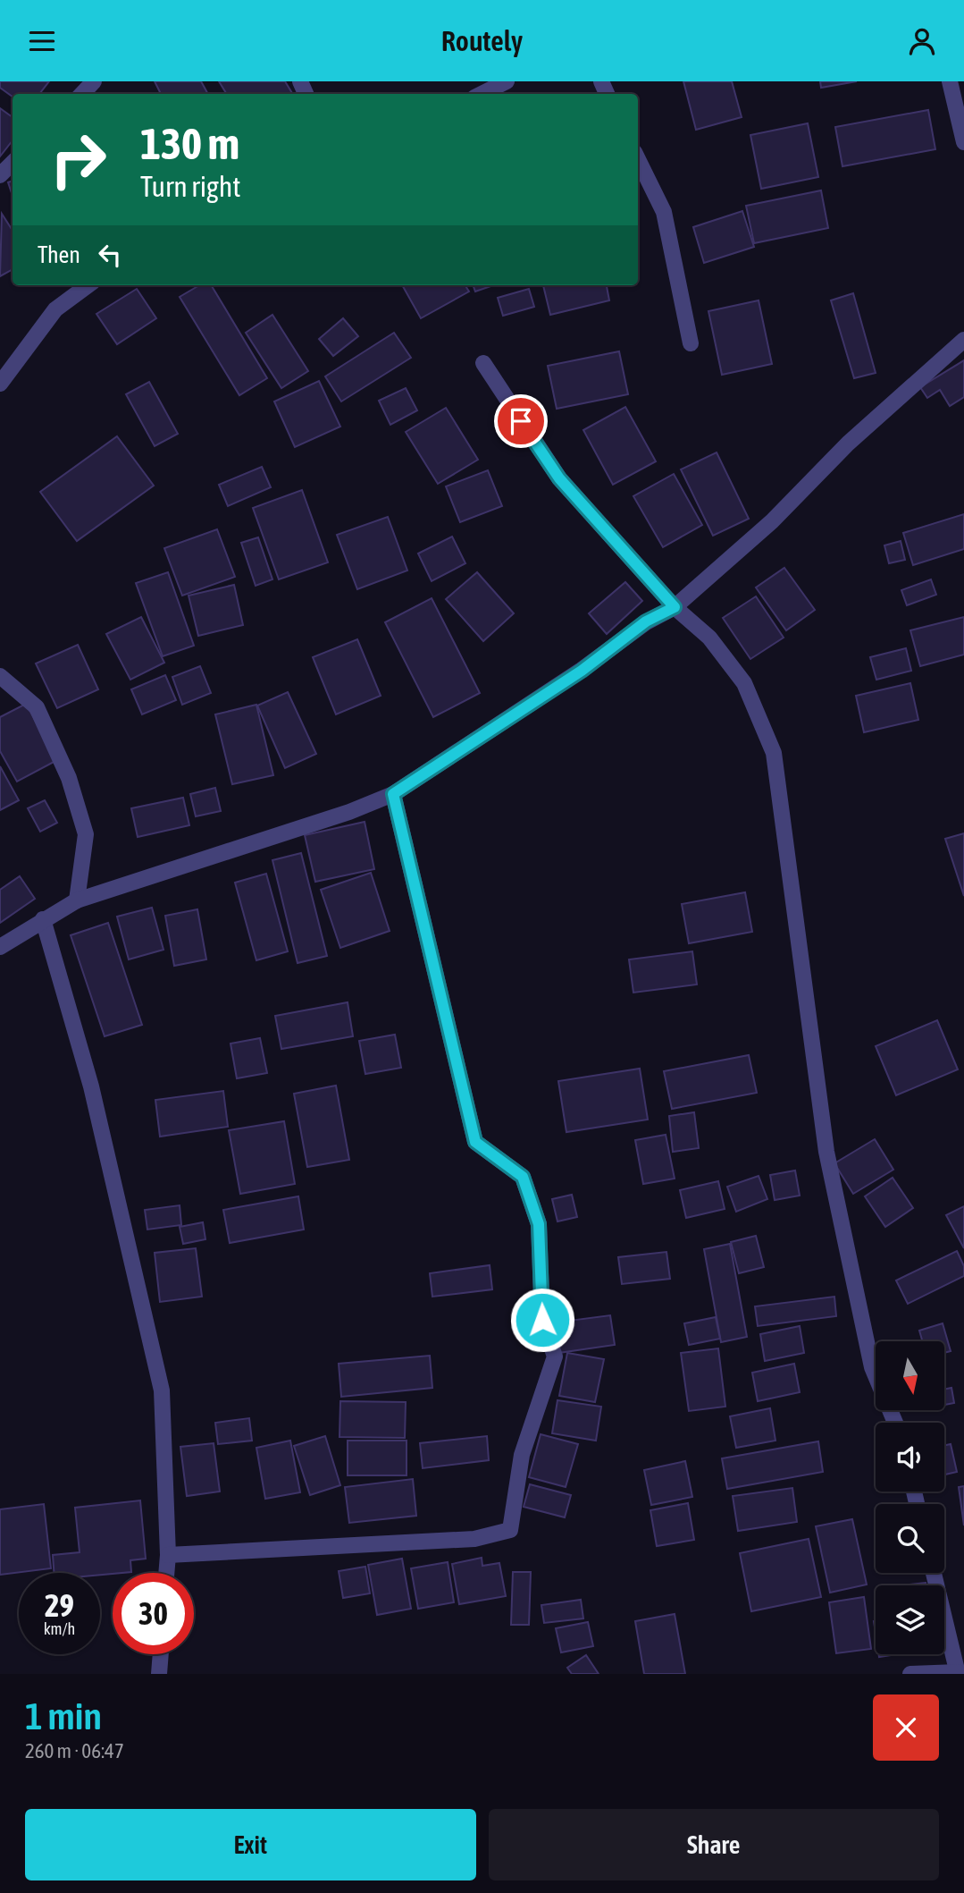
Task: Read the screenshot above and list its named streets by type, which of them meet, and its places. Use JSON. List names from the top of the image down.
{
  "north": "bottom",
  "page": {
    "header": "Routely",
    "turn": ["130 m", "Turn right"],
    "then": "Then",
    "speed": "29 km/h",
    "limit": "30",
    "heading": ["1 min", "260 m · 06:47"],
    "buttons": ["Exit", "Share"]
  }
}
